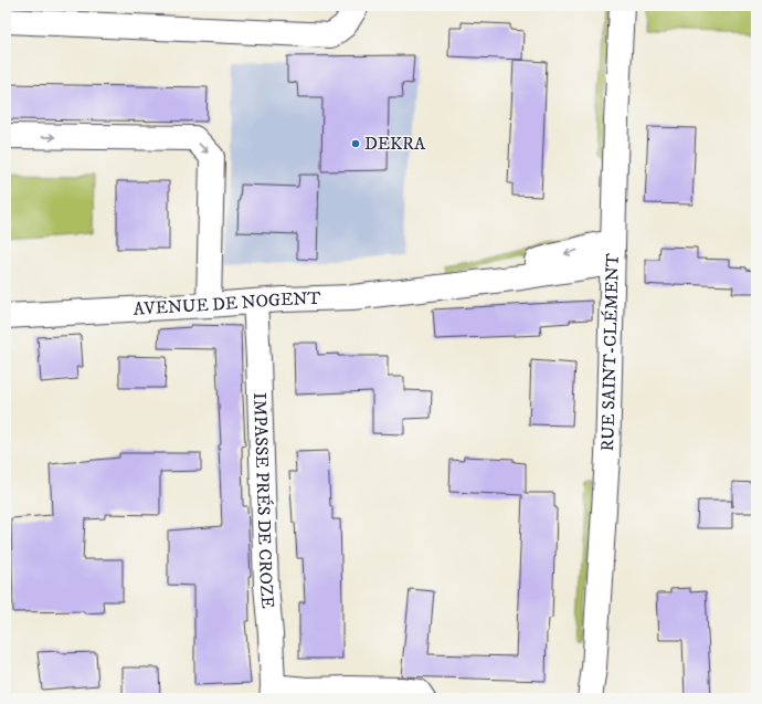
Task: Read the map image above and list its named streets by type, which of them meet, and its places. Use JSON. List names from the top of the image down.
{
  "streets": {
    "street": ["AVENUE DE NOGENT", "RUE SAINT-CLÉMENT", "IMPASSE PRÉS DE CROZE"]
  },
  "crossings": [
    ["AVENUE DE NOGENT", "RUE SAINT-CLÉMENT"],
    ["AVENUE DE NOGENT", "IMPASSE PRÉS DE CROZE"]
  ],
  "places": ["DEKRA"]
}
